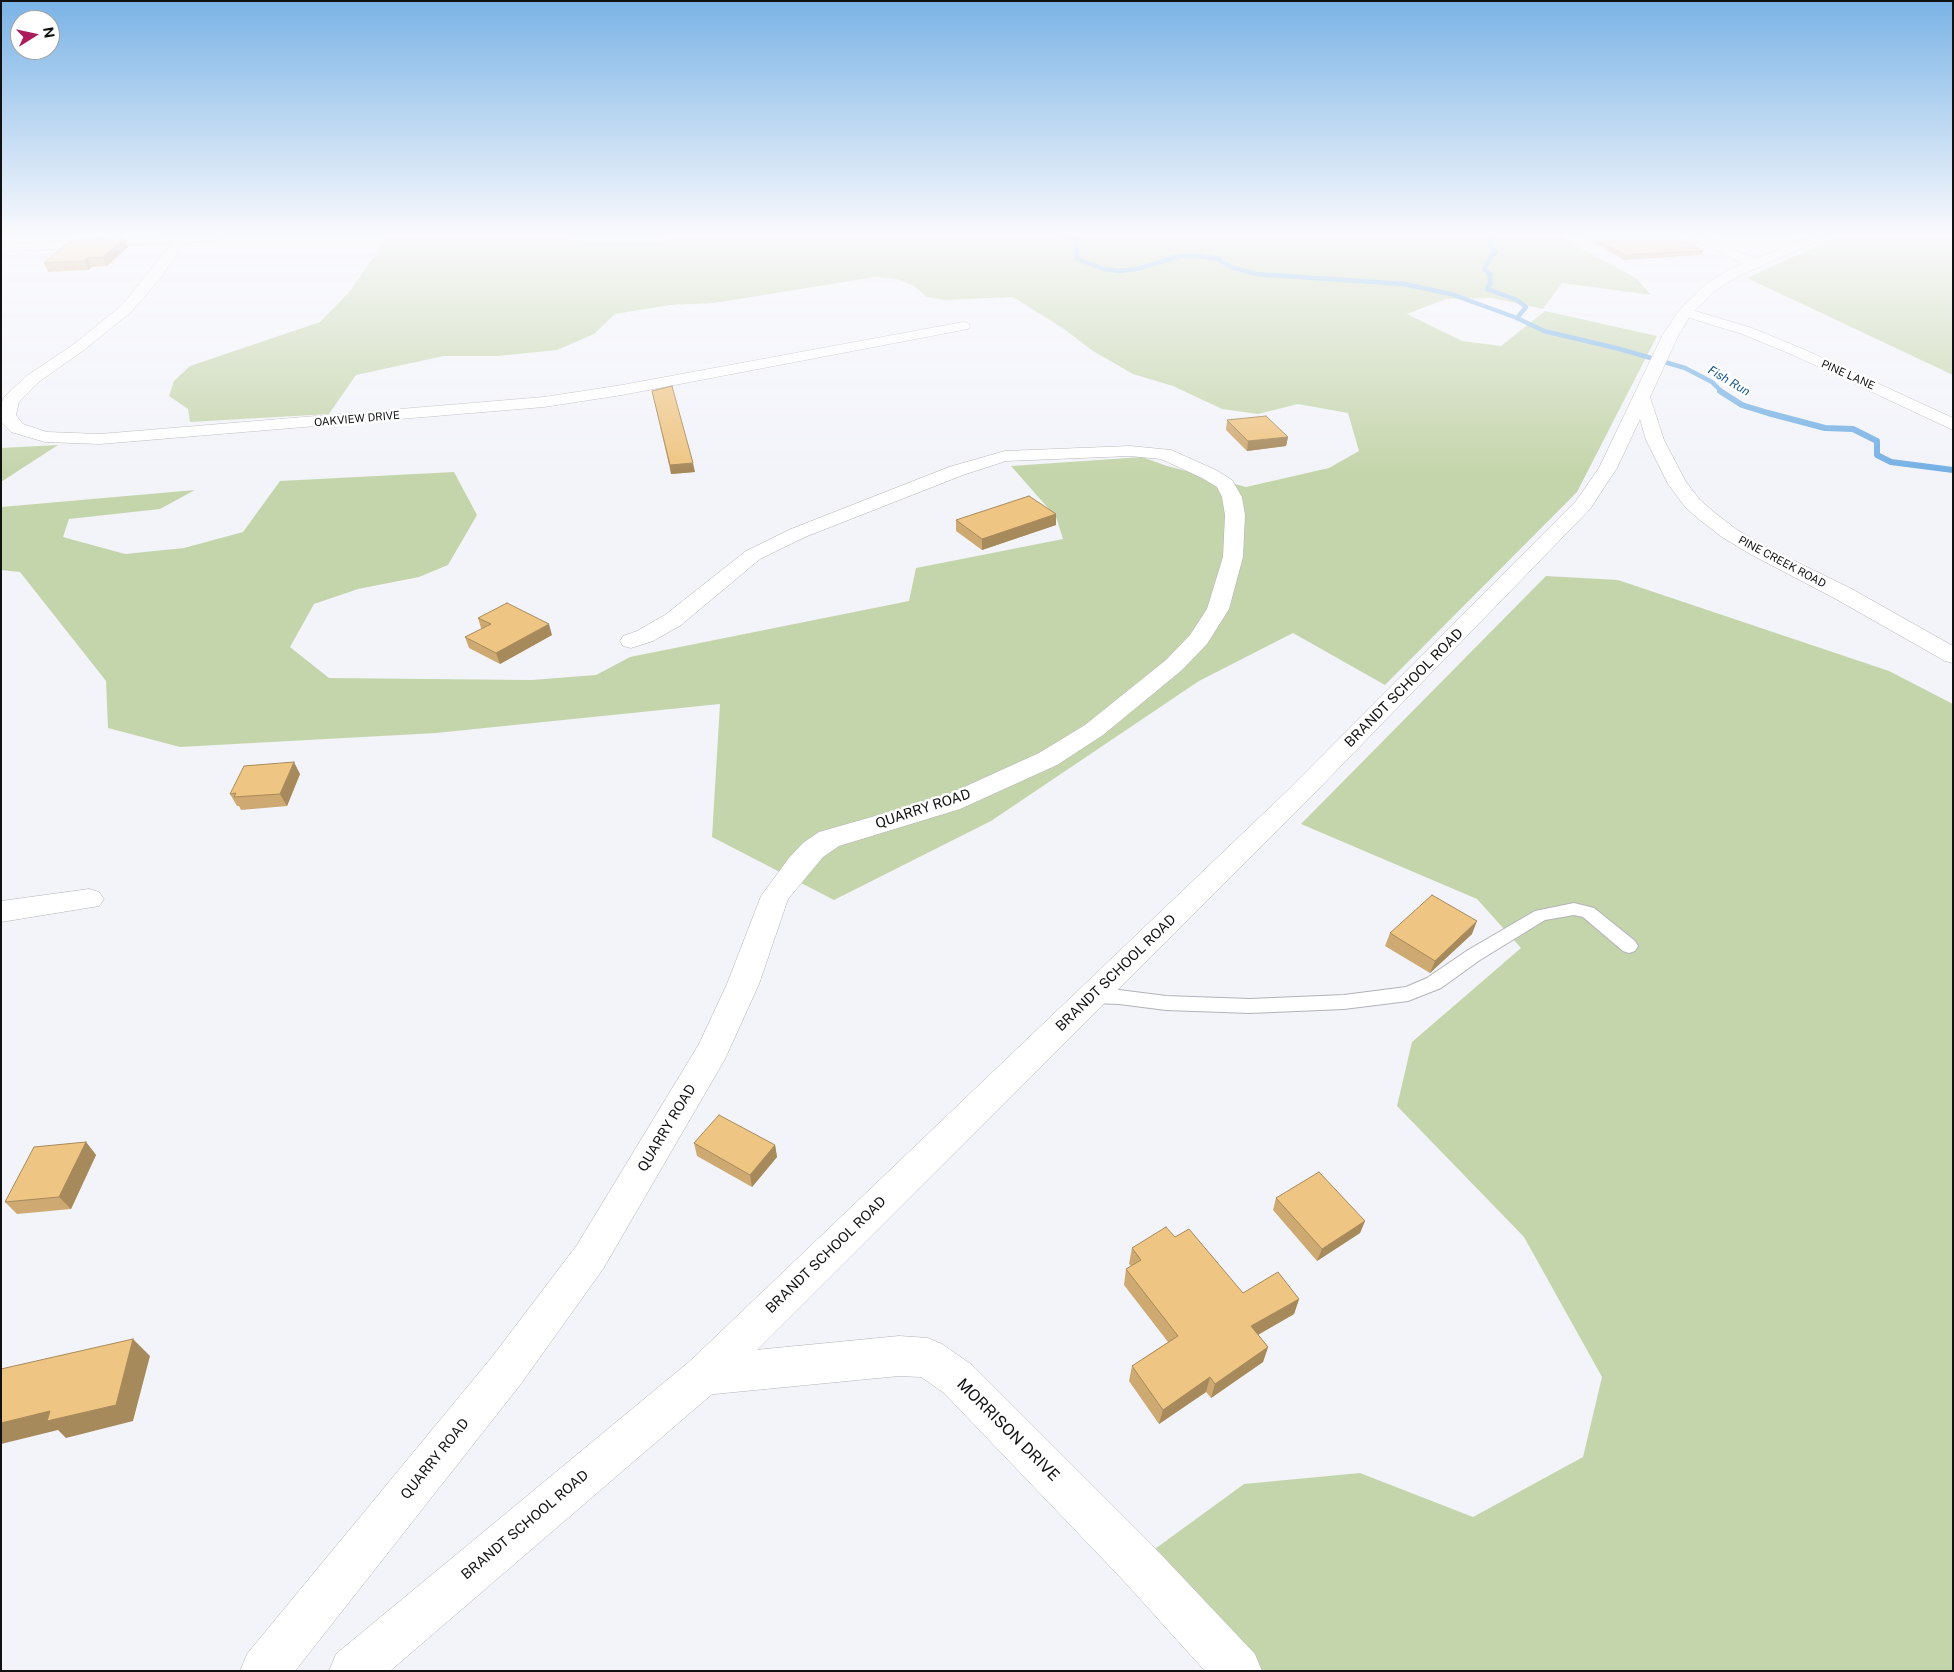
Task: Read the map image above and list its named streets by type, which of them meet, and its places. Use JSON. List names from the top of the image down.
{
  "streets": {
    "street": [
      "PINE LANE",
      "OAKVIEW DRIVE",
      "PINE CREEK ROAD",
      "BRANDT SCHOOL ROAD",
      "QUARRY ROAD",
      "MORRISON DRIVE"
    ]
  },
  "crossings": [
    ["PINE CREEK ROAD", "BRANDT SCHOOL ROAD"],
    ["BRANDT SCHOOL ROAD", "MORRISON DRIVE"]
  ],
  "water": ["Fish Run"],
  "north": "right"
}
